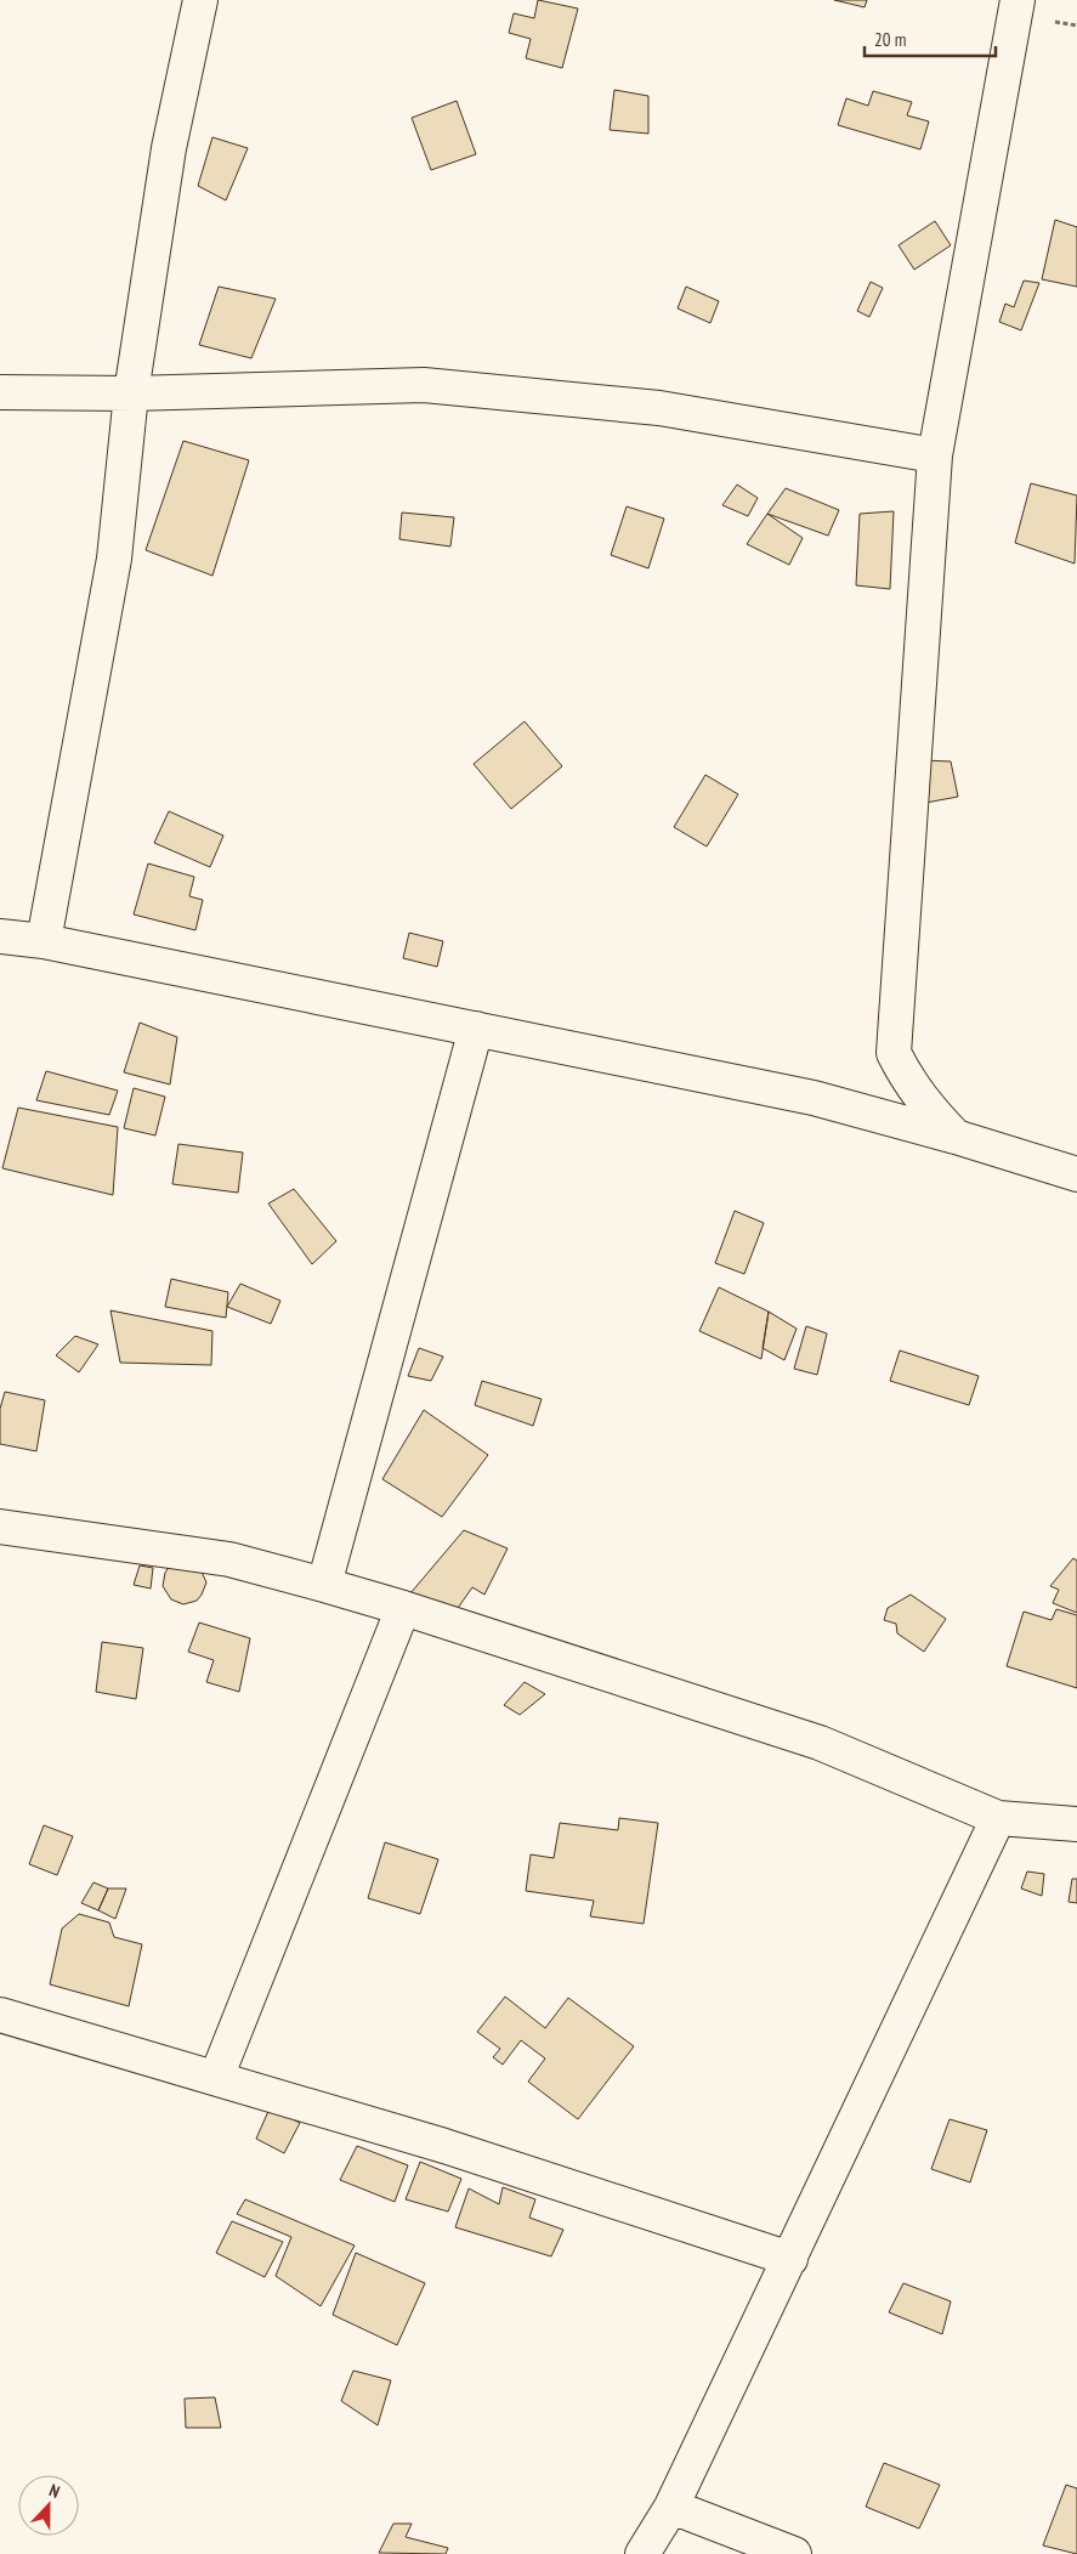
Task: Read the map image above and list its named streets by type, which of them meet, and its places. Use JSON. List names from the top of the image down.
{
  "scale_bar": "20 m",
  "north": "top"
}
